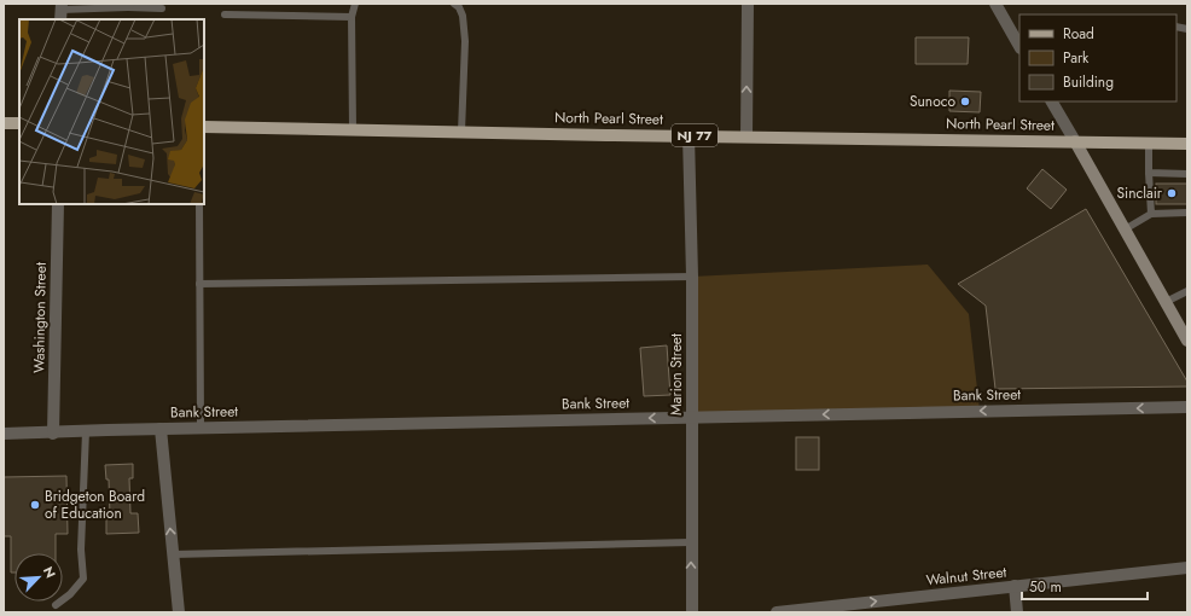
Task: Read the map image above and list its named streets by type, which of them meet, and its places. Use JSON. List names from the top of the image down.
{
  "streets": {
    "main road": ["North Pearl Street", "NJ 77"],
    "street": [
      "Washington Street",
      "Marion Street",
      "Bank Street",
      "Walnut Street"
    ]
  },
  "crossings": [
    ["North Pearl Street", "Marion Street"],
    ["Washington Street", "Bank Street"],
    ["Marion Street", "Bank Street"]
  ],
  "one_way": ["Bank Street", "Walnut Street"],
  "places": ["Sunoco", "Sinclair", "Bridgeton Board of Education"],
  "legend": ["Road", "Park", "Building"],
  "scale_bar": "50 m",
  "north": "top right"
}
